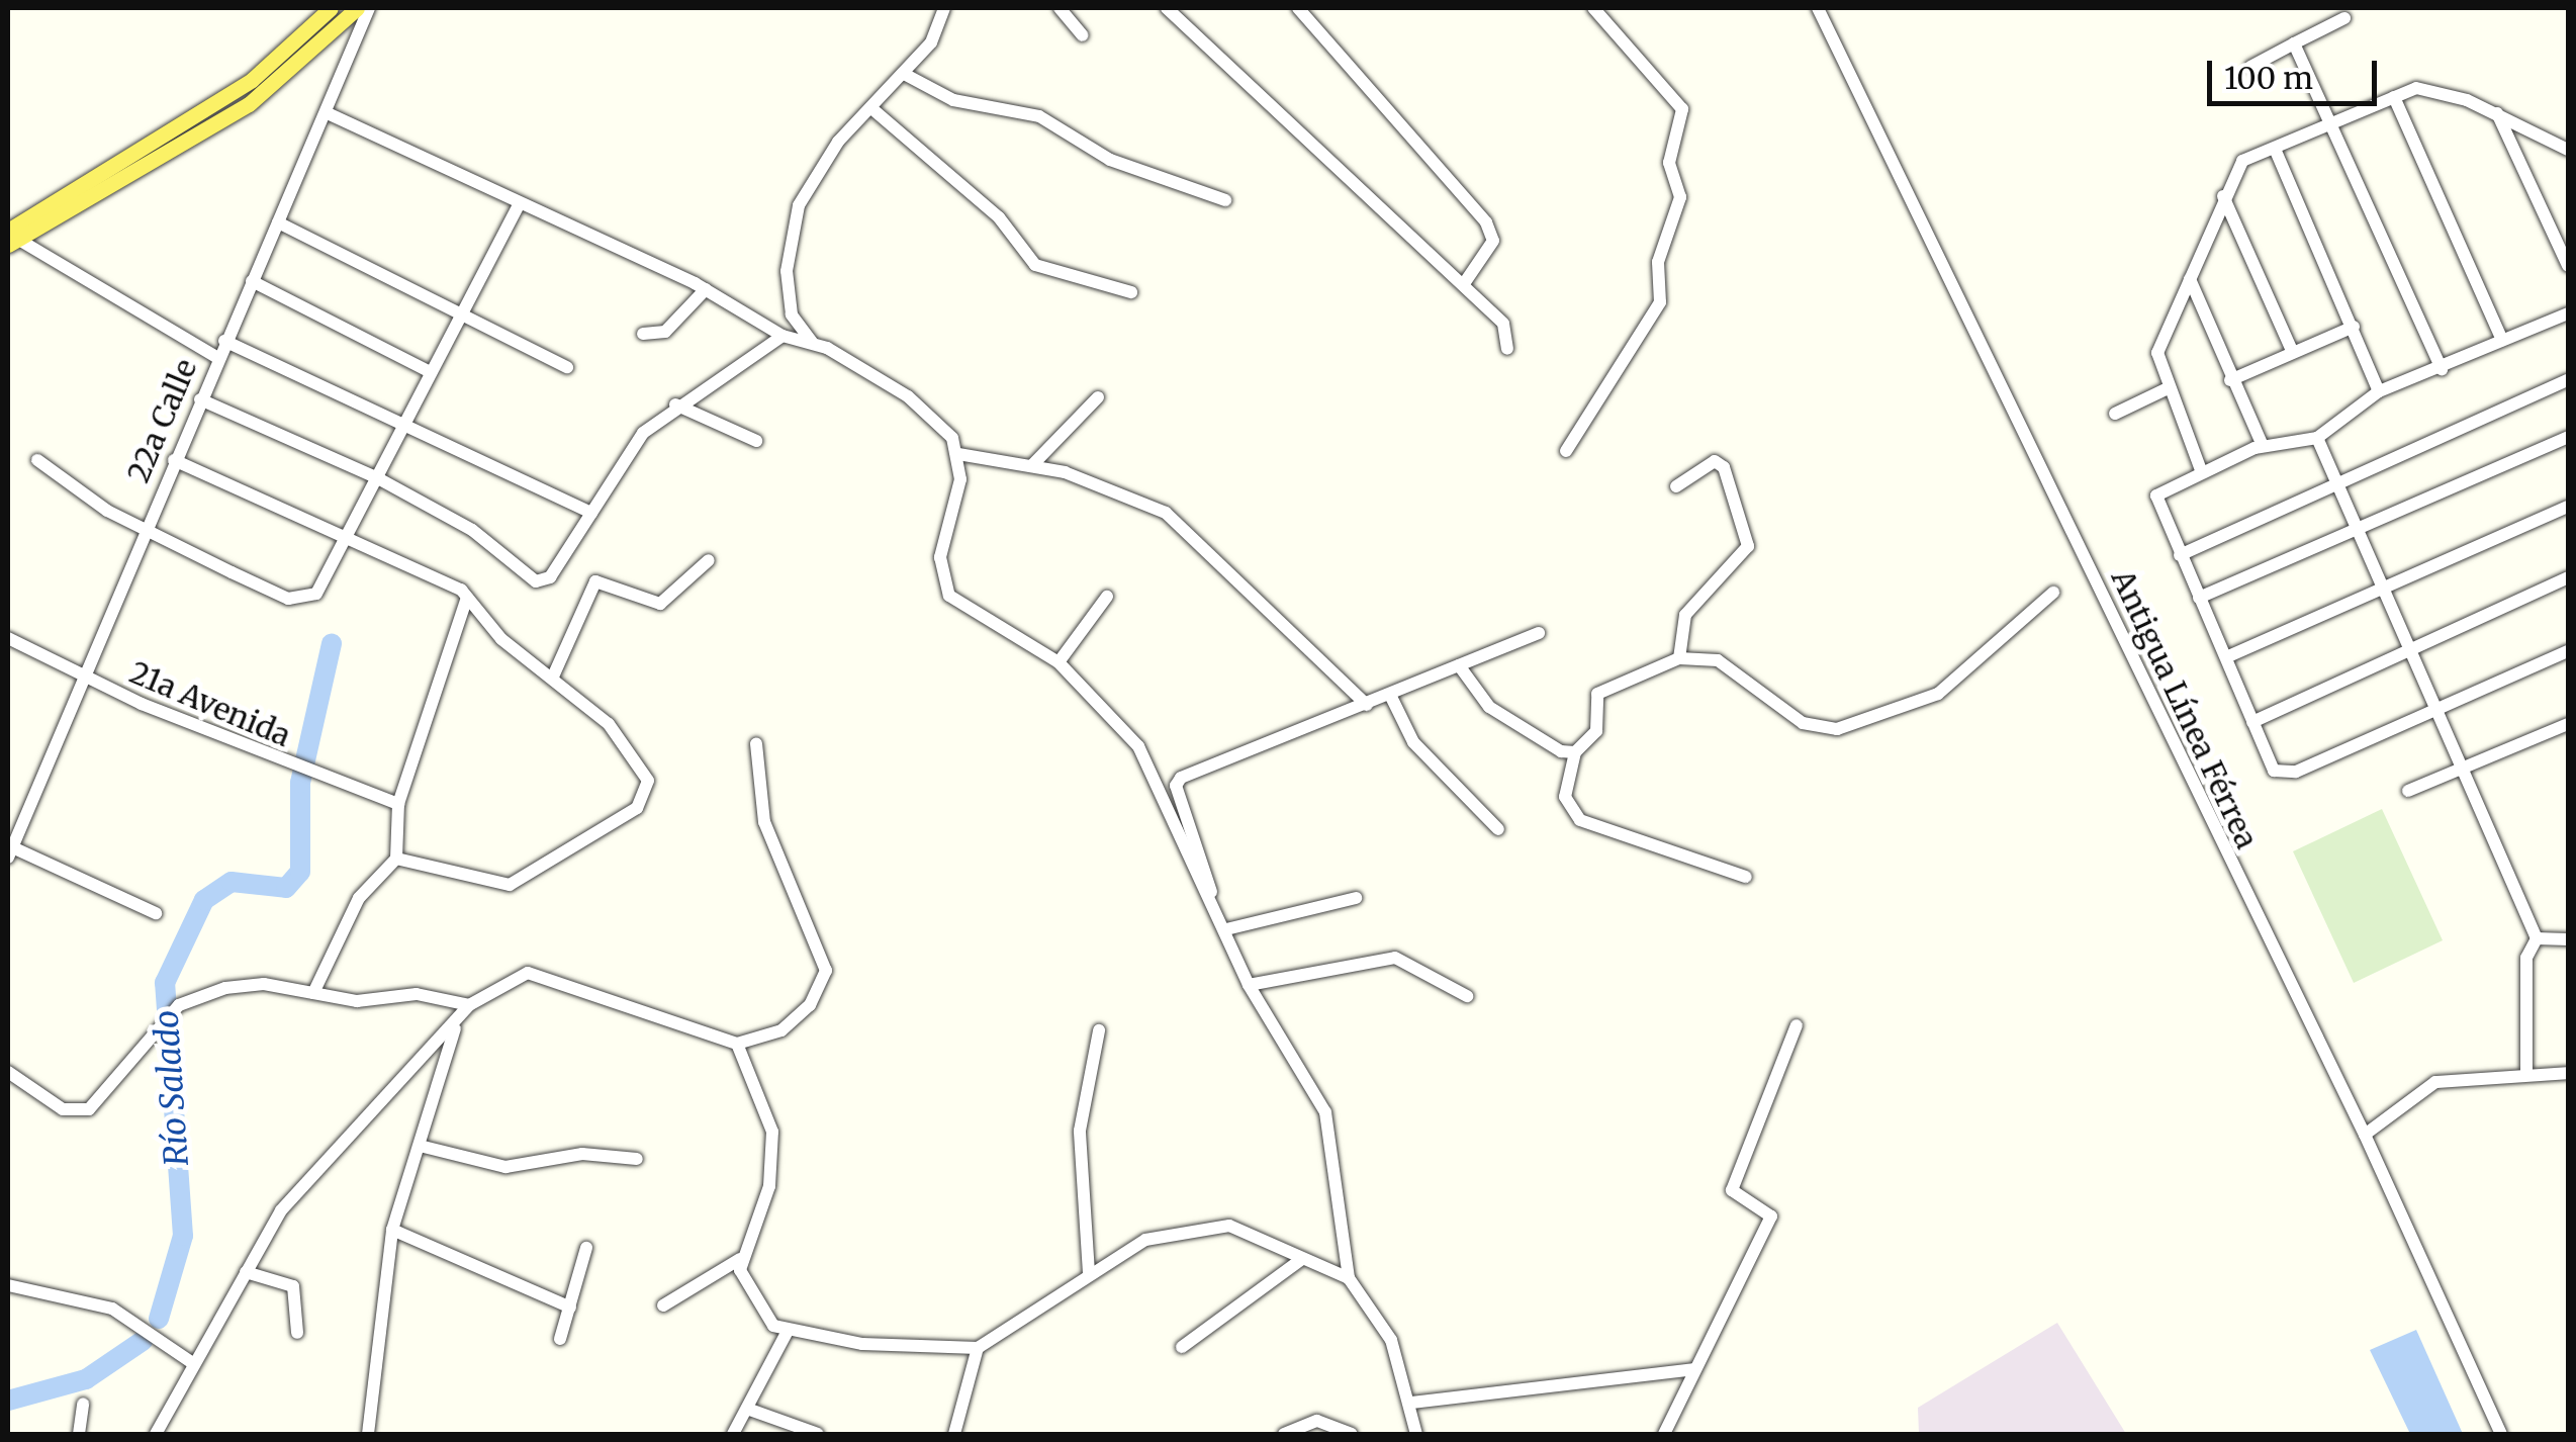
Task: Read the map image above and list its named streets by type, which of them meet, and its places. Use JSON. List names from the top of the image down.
{
  "streets": {
    "street": ["22a Calle", "21a Avenida", "Antigua Línea Férrea"]
  },
  "crossings": [
    ["22a Calle", "21a Avenida"]
  ],
  "water": ["Río Salado"],
  "scale_bar": "100 m"
}
